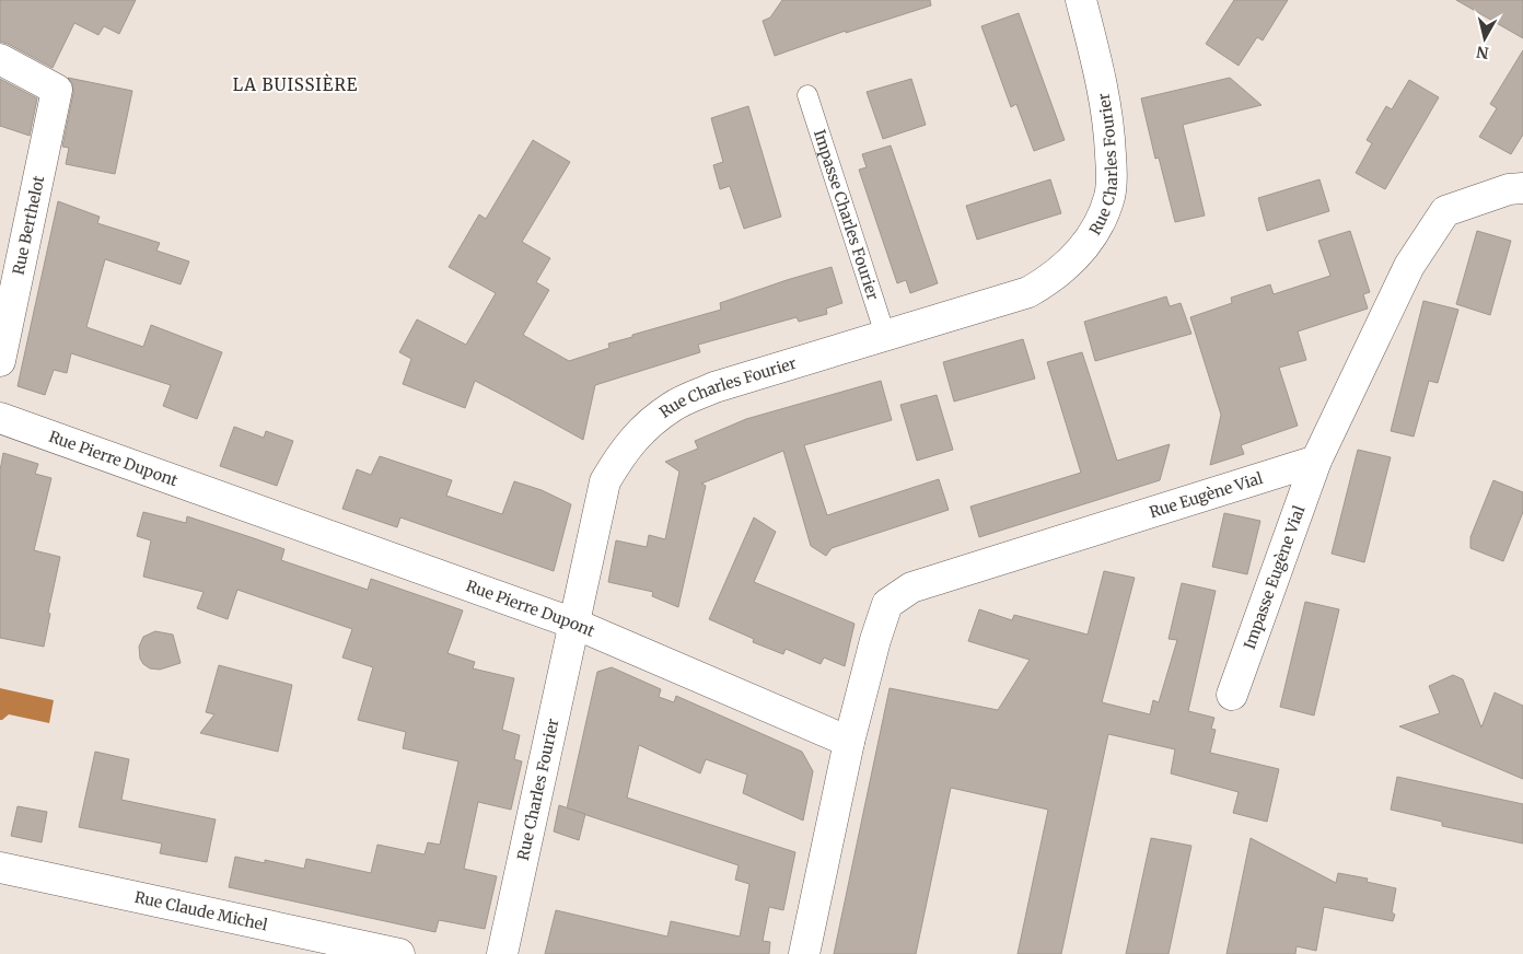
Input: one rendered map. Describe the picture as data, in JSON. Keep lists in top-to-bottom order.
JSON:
{
  "streets": {
    "street": [
      "Rue Charles Fourier",
      "Rue Berthelot",
      "Rue Pierre Dupont",
      "Rue Eugène Vial",
      "Impasse Eugène Vial",
      "Rue Claude Michel"
    ],
    "lane": ["Impasse Charles Fourier"]
  },
  "crossings": [
    ["Rue Charles Fourier", "Impasse Charles Fourier"],
    ["Rue Charles Fourier", "Rue Pierre Dupont"],
    ["Rue Pierre Dupont", "Rue Eugène Vial"],
    ["Rue Eugène Vial", "Impasse Eugène Vial"]
  ],
  "districts": ["LA BUISSIÈRE"],
  "north": "bottom"
}
